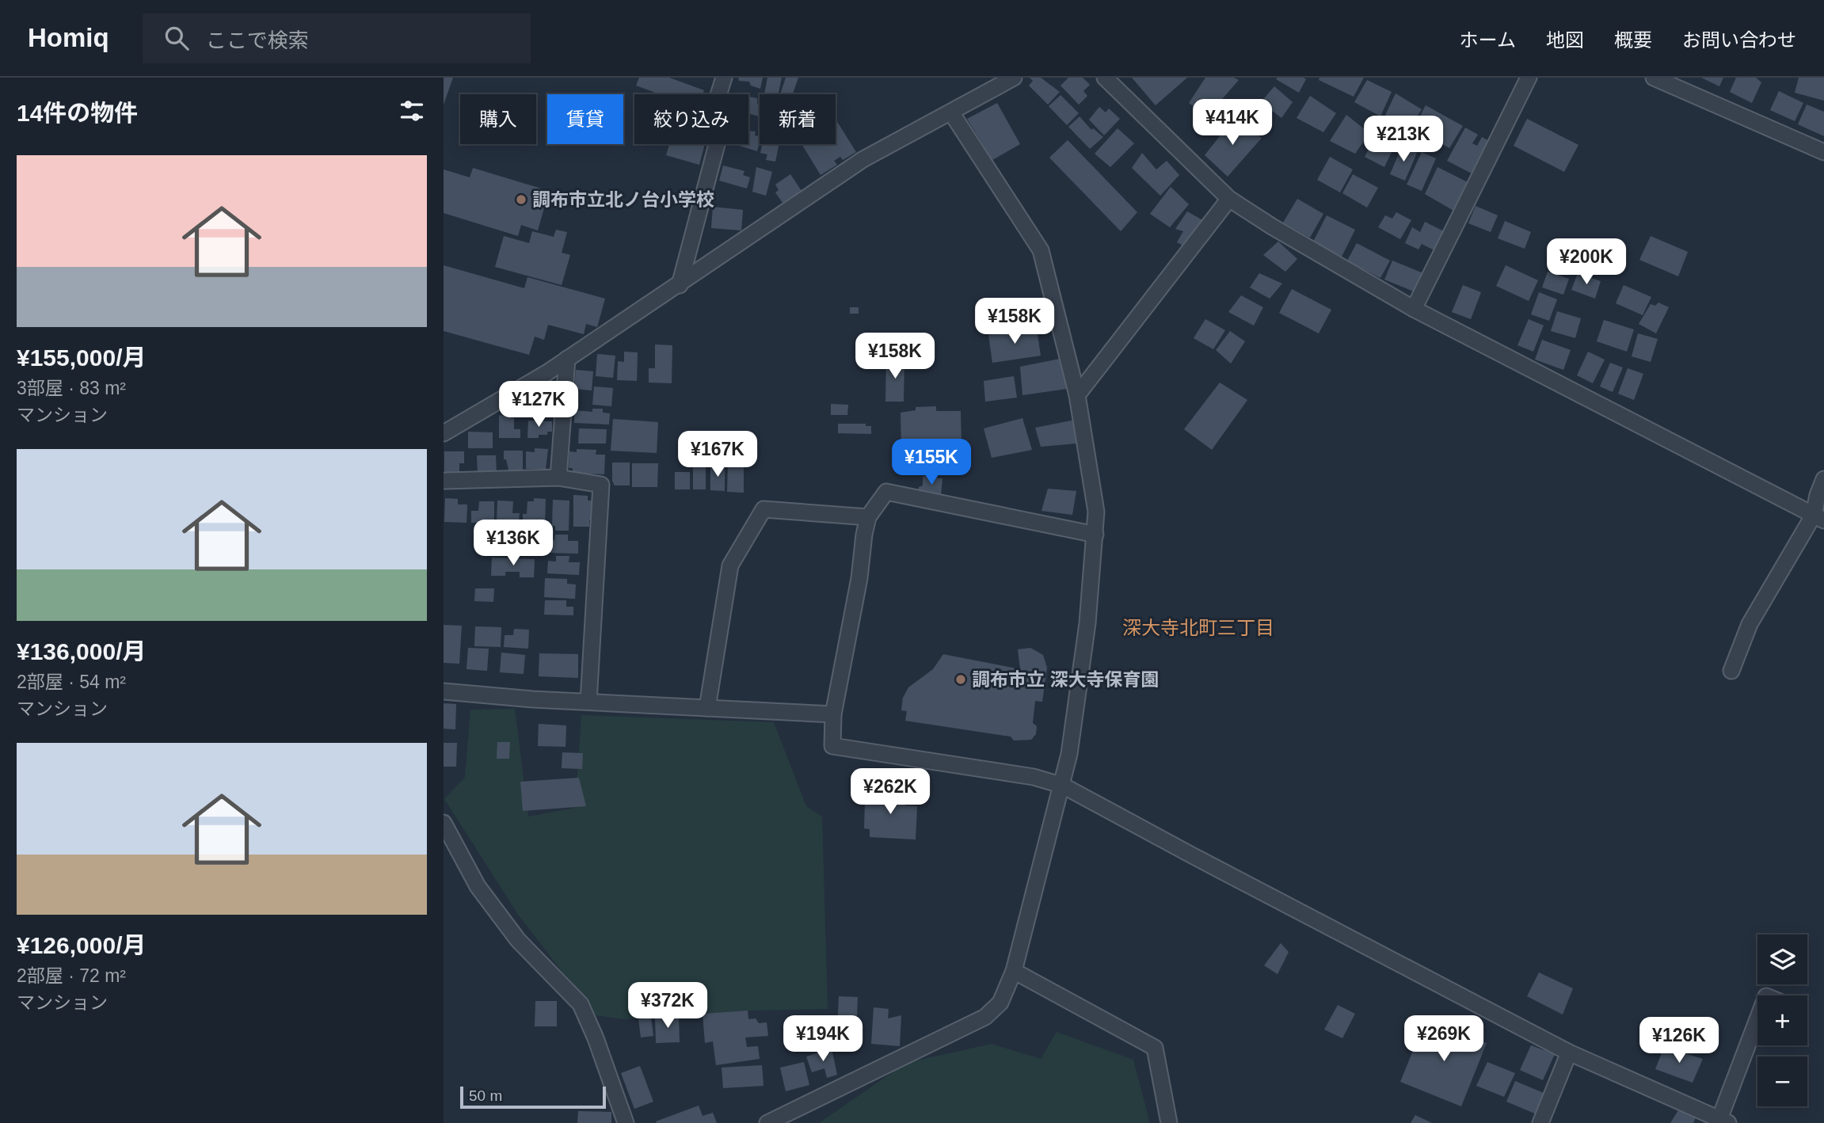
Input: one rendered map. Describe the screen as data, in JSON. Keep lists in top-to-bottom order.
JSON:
{
  "districts": ["深大寺北町三丁目"],
  "places": ["調布市立北ノ台小学校", "調布市立 深大寺保育園"],
  "scale_bar": "50 m",
  "page": {
    "header": "Homiq",
    "search": "ここで検索",
    "nav": [
      "ホーム",
      "地図",
      "概要",
      "お問い合わせ"
    ],
    "heading": "14件の物件",
    "chip": [
      "購入",
      "賃貸",
      "絞り込み",
      "新着"
    ],
    "price": [
      "¥414K",
      "¥213K",
      "¥200K",
      "¥158K",
      "¥158K",
      "¥127K",
      "¥167K",
      "¥155K",
      "¥136K",
      "¥262K",
      "¥372K",
      "¥194K",
      "¥269K",
      "¥126K"
    ],
    "list": [
      {
        "name": "¥155,000/月",
        "note": "3部屋 · 83 m² · マンション"
      },
      {
        "name": "¥136,000/月",
        "note": "2部屋 · 54 m² · マンション"
      },
      {
        "name": "¥126,000/月",
        "note": "2部屋 · 72 m² · マンション"
      }
    ],
    "map_buttons": ["+", "−"],
    "scale": "50 m"
  }
}
